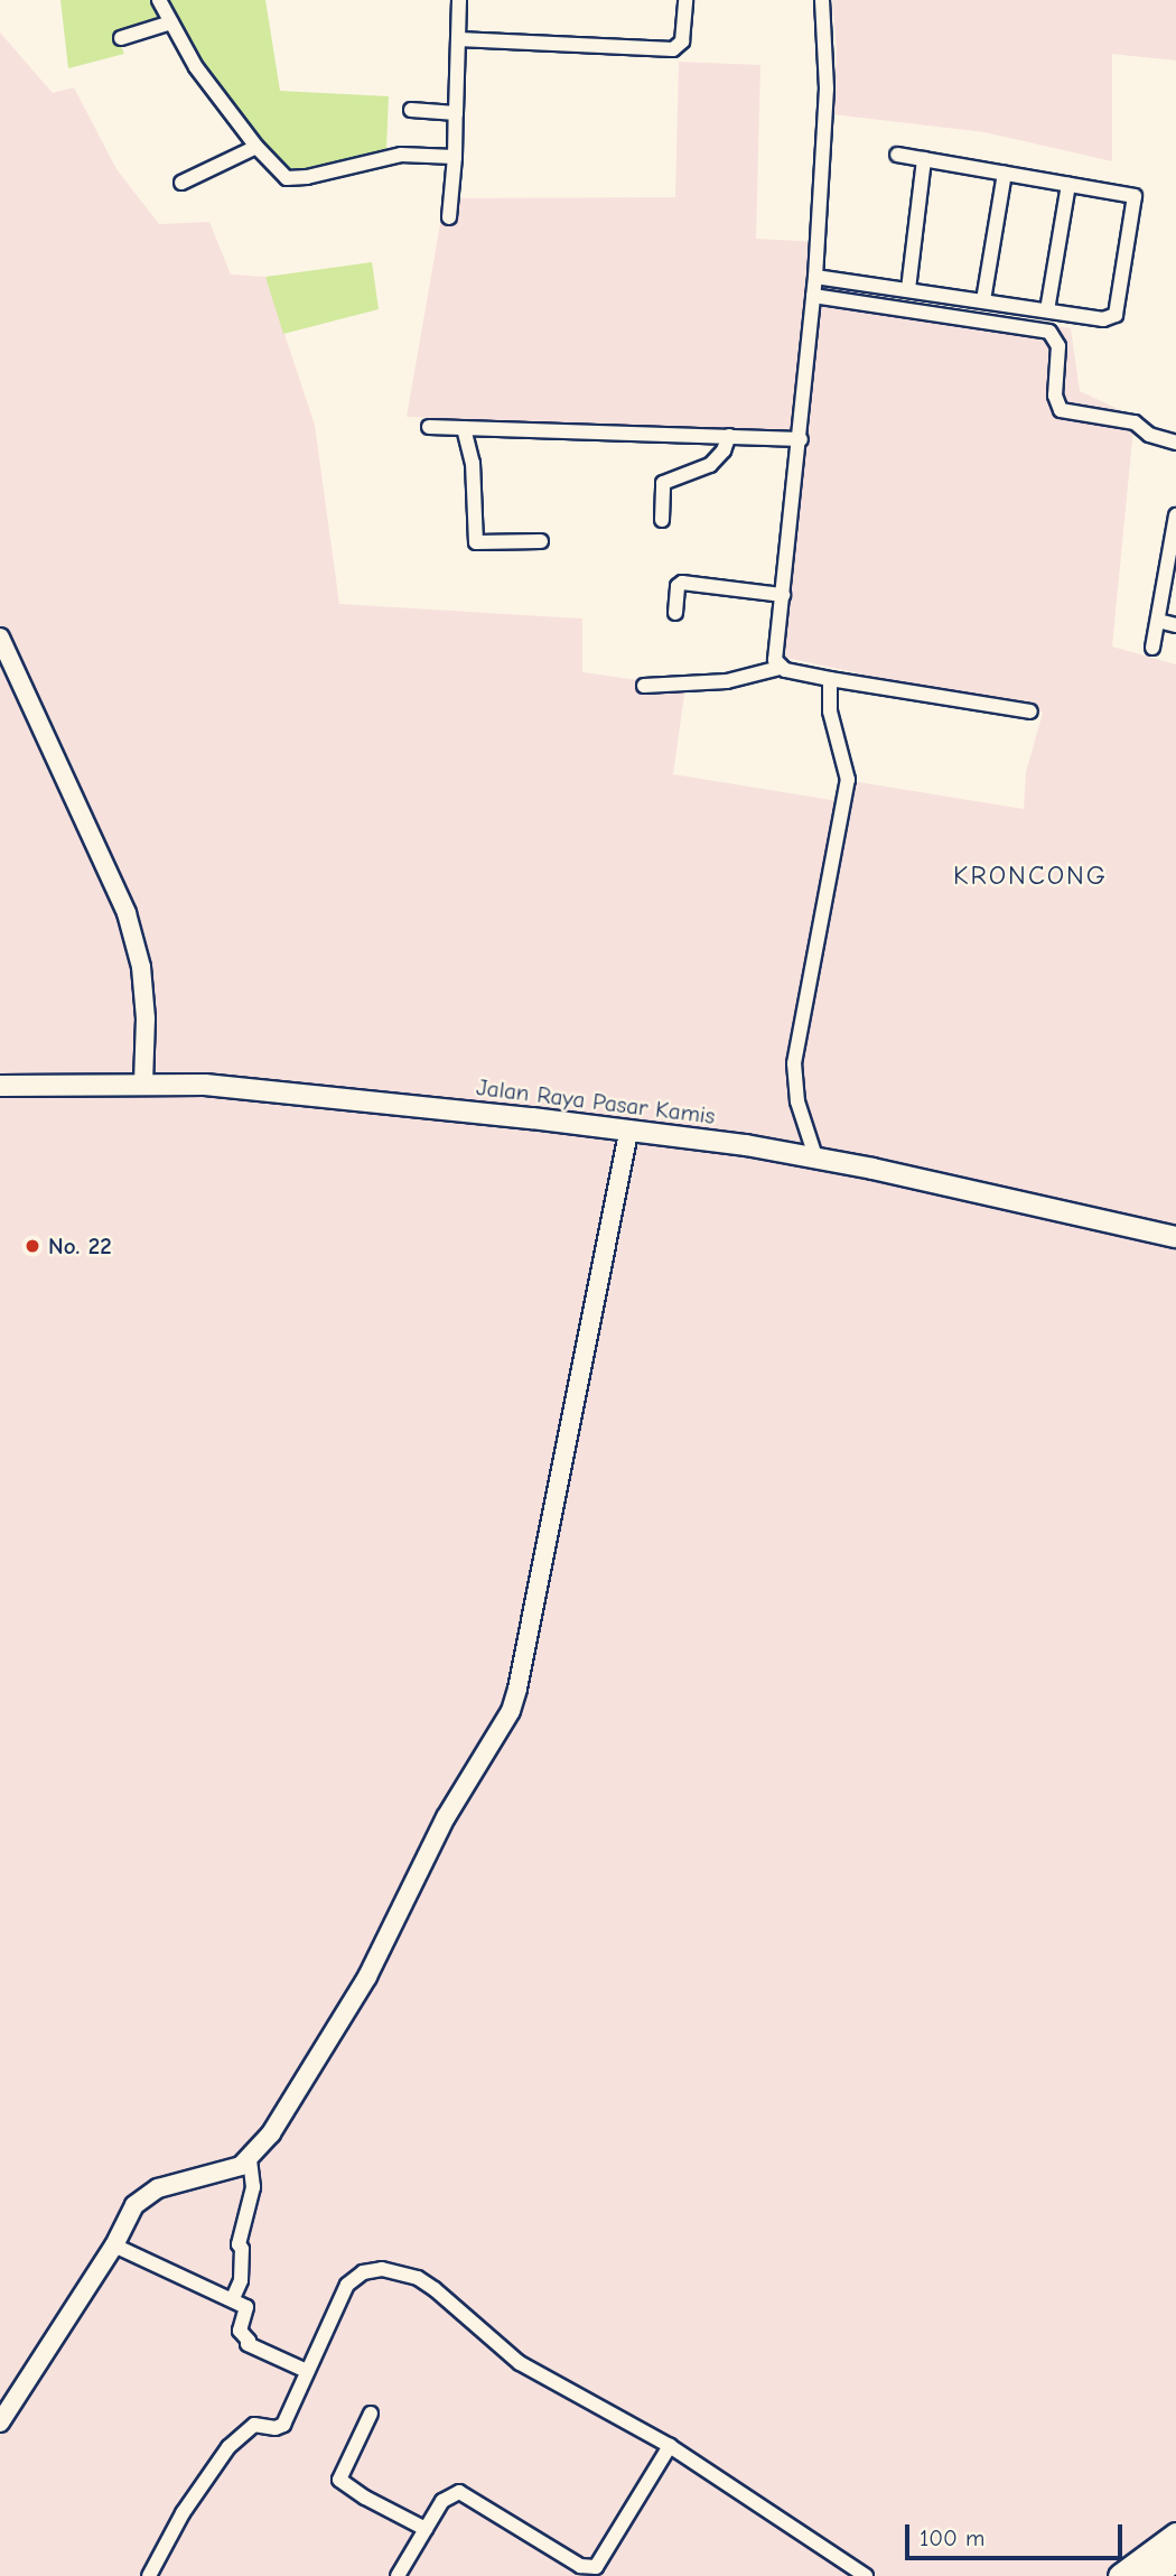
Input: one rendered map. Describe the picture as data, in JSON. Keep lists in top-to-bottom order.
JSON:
{
  "streets": {
    "main road": ["Jalan Raya Pasar Kamis"]
  },
  "districts": ["KRONCONG"],
  "places": ["No. 22"],
  "scale_bar": "100 m"
}
